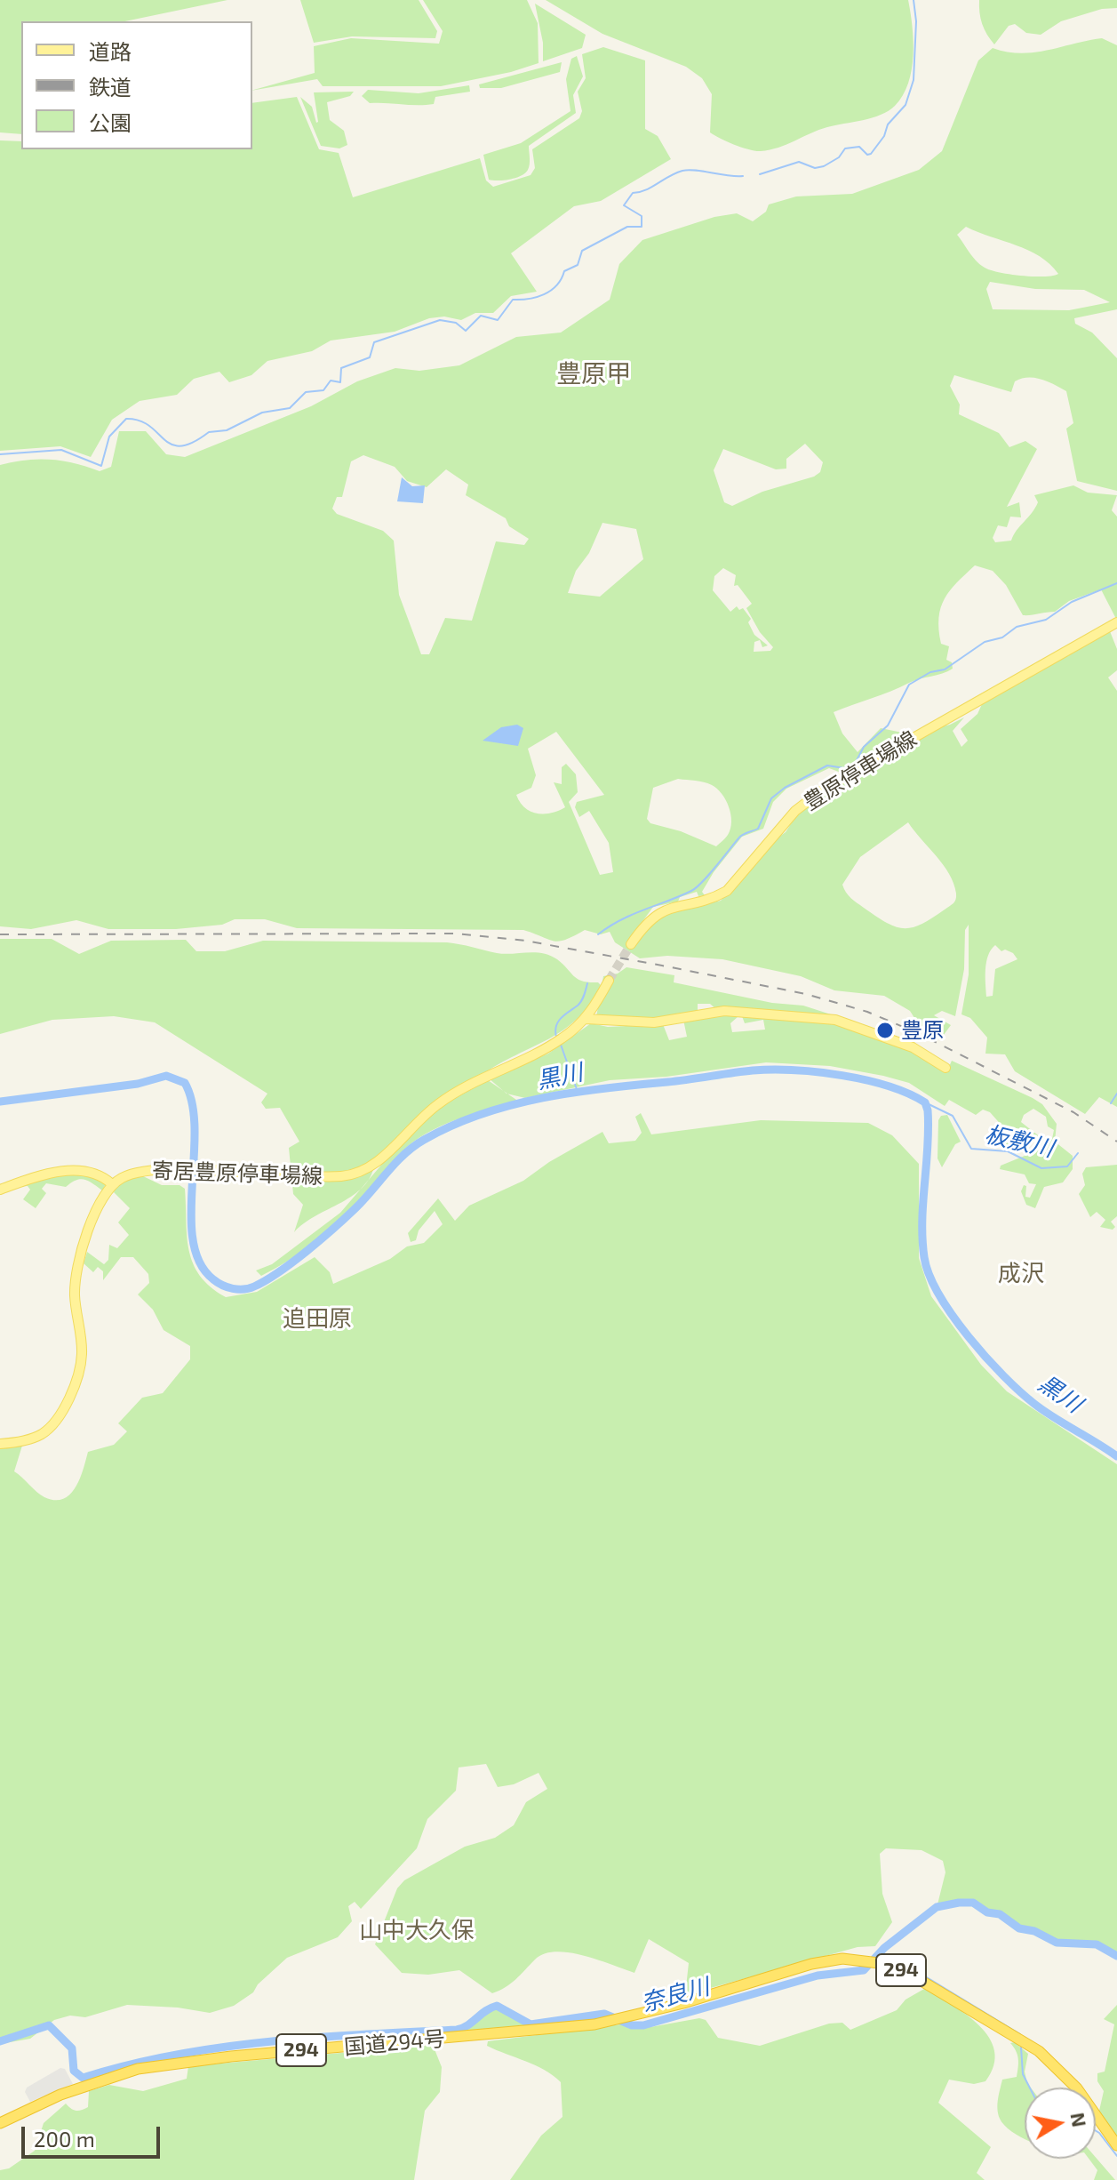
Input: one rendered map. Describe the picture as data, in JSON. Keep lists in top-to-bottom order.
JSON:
{
  "streets": {
    "highway": ["294", "国道294号"],
    "main road": ["豊原停車場線", "寄居豊原停車場線"]
  },
  "districts": [
    "豊原甲",
    "成沢",
    "追田原",
    "山中大久保"
  ],
  "water": ["黒川", "板敷川", "奈良川"],
  "places": ["豊原"],
  "legend": ["道路", "鉄道", "公園"],
  "scale_bar": "200 m",
  "north": "right"
}
